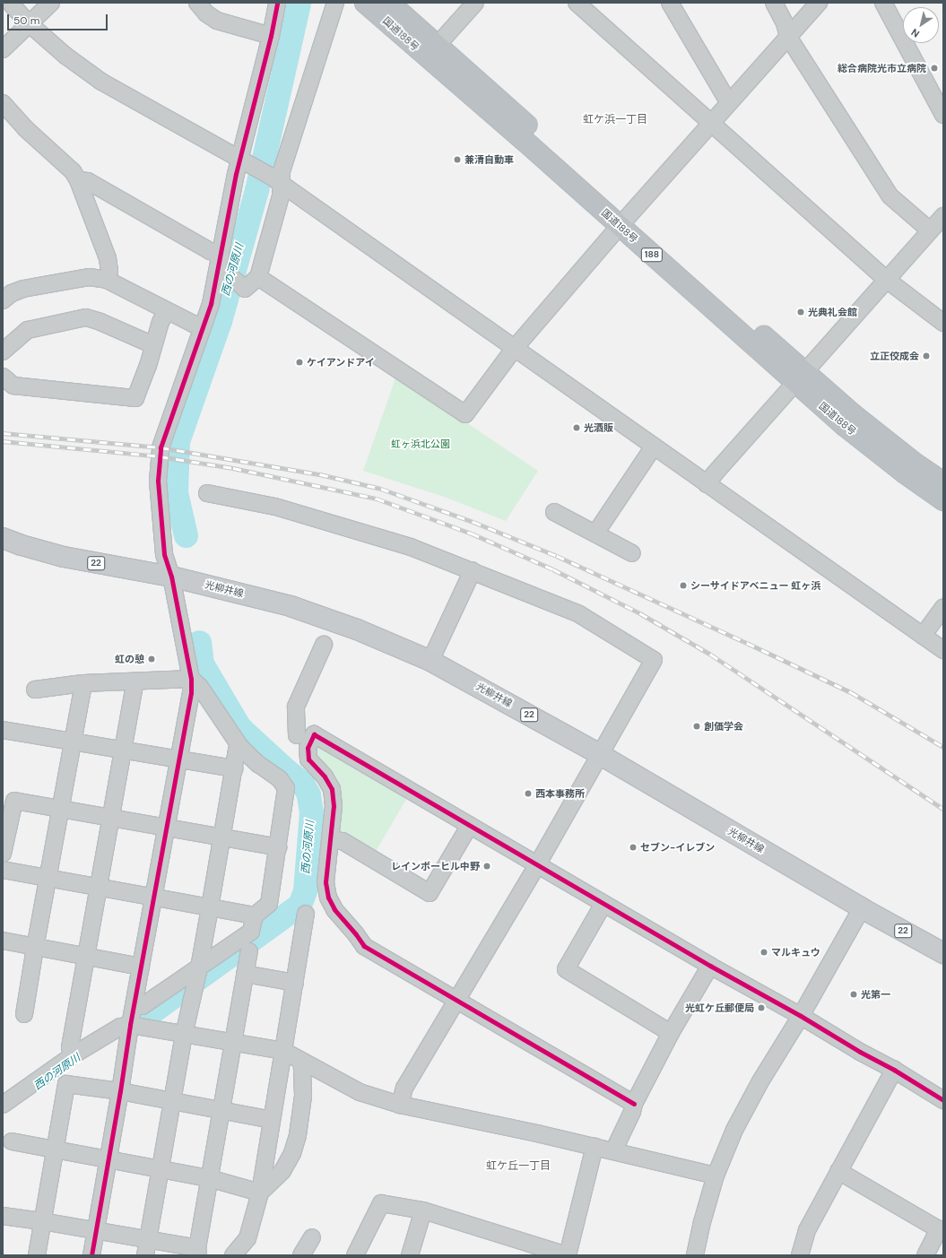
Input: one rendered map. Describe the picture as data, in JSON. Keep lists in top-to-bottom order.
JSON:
{
  "streets": {
    "highway": ["国道188号", "188"],
    "main road": ["22", "光柳井線"]
  },
  "districts": ["虹ケ浜一丁目", "虹ケ丘一丁目"],
  "water": ["西の河原川"],
  "parks": ["虹ヶ浜北公園"],
  "places": [
    "総合病院光市立病院",
    "兼清自動車",
    "光典礼会館",
    "立正佼成会",
    "ケイアンドアイ",
    "光酒販",
    "シーサイドアベニュー 虹ヶ浜",
    "虹の憩",
    "創価学会",
    "西本事務所",
    "セブン-イレブン",
    "レインボーヒル中野",
    "マルキュウ",
    "光第一",
    "光虹ケ丘郵便局"
  ],
  "scale_bar": "50 m",
  "north": "bottom left"
}
